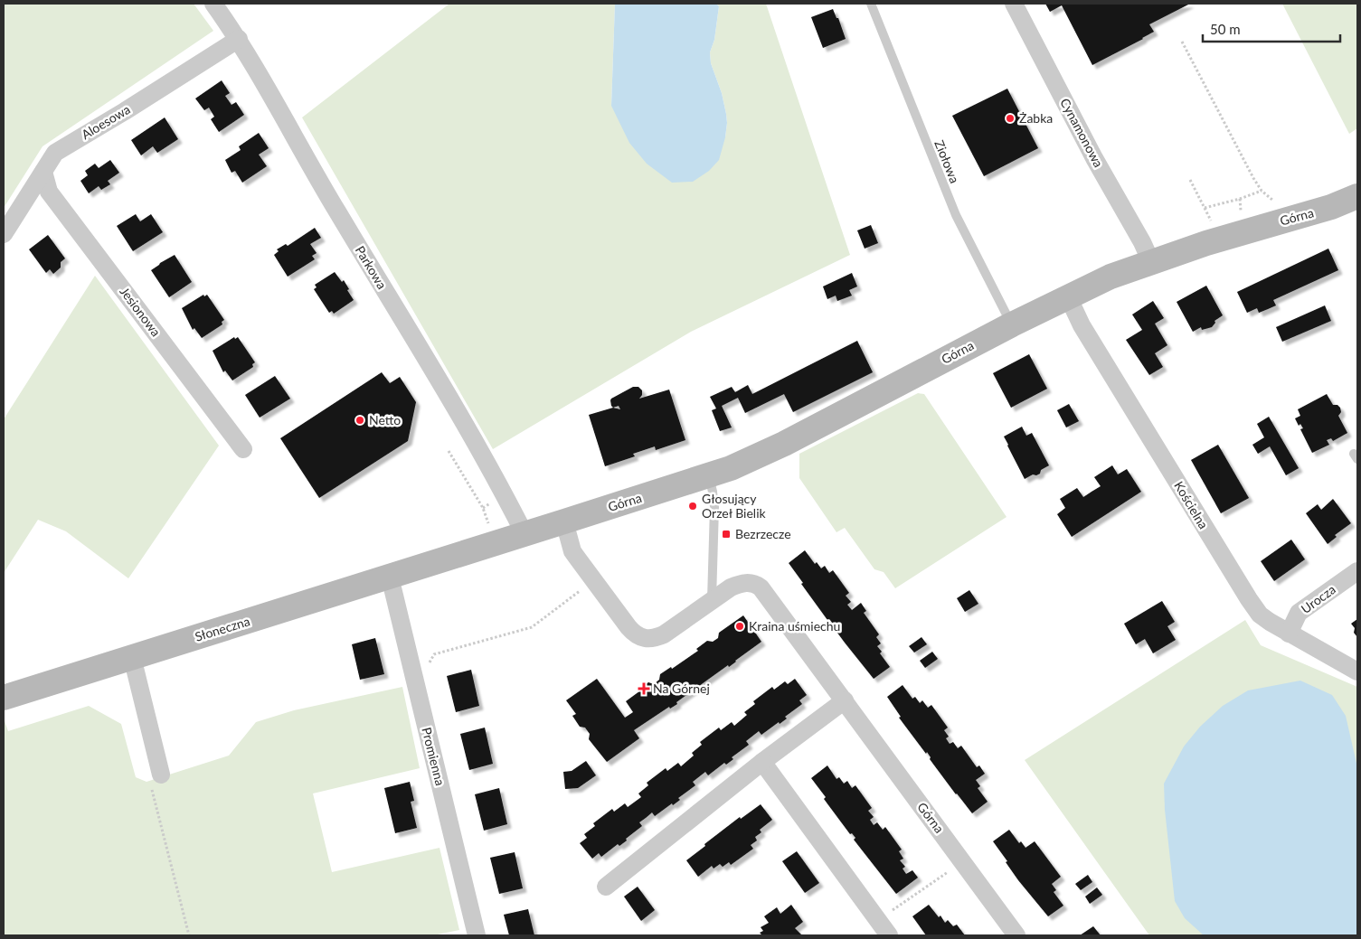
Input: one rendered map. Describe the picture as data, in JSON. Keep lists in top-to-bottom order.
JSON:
{
  "streets": {
    "street": [
      "Aloesowa",
      "Cynamonowa",
      "Górna",
      "Parkowa",
      "Jesionowa",
      "Kościelna",
      "Urocza",
      "Słoneczna",
      "Promienna"
    ],
    "lane": ["Ziołowa"]
  },
  "crossings": [
    ["Aloesowa", "Parkowa"],
    ["Aloesowa", "Jesionowa"],
    ["Cynamonowa", "Górna"],
    ["Ziołowa", "Górna"],
    ["Górna", "Parkowa"],
    ["Górna", "Kościelna"],
    ["Górna", "Słoneczna"],
    ["Kościelna", "Urocza"],
    ["Słoneczna", "Promienna"]
  ],
  "places": {
    "other": [
      "Żabka",
      "Netto",
      "Głosujący Orzeł Bielik",
      "Kraina uśmiechu"
    ],
    "transit": ["Bezrzecze"],
    "health": ["Na Górnej"]
  },
  "scale_bar": "50 m"
}
